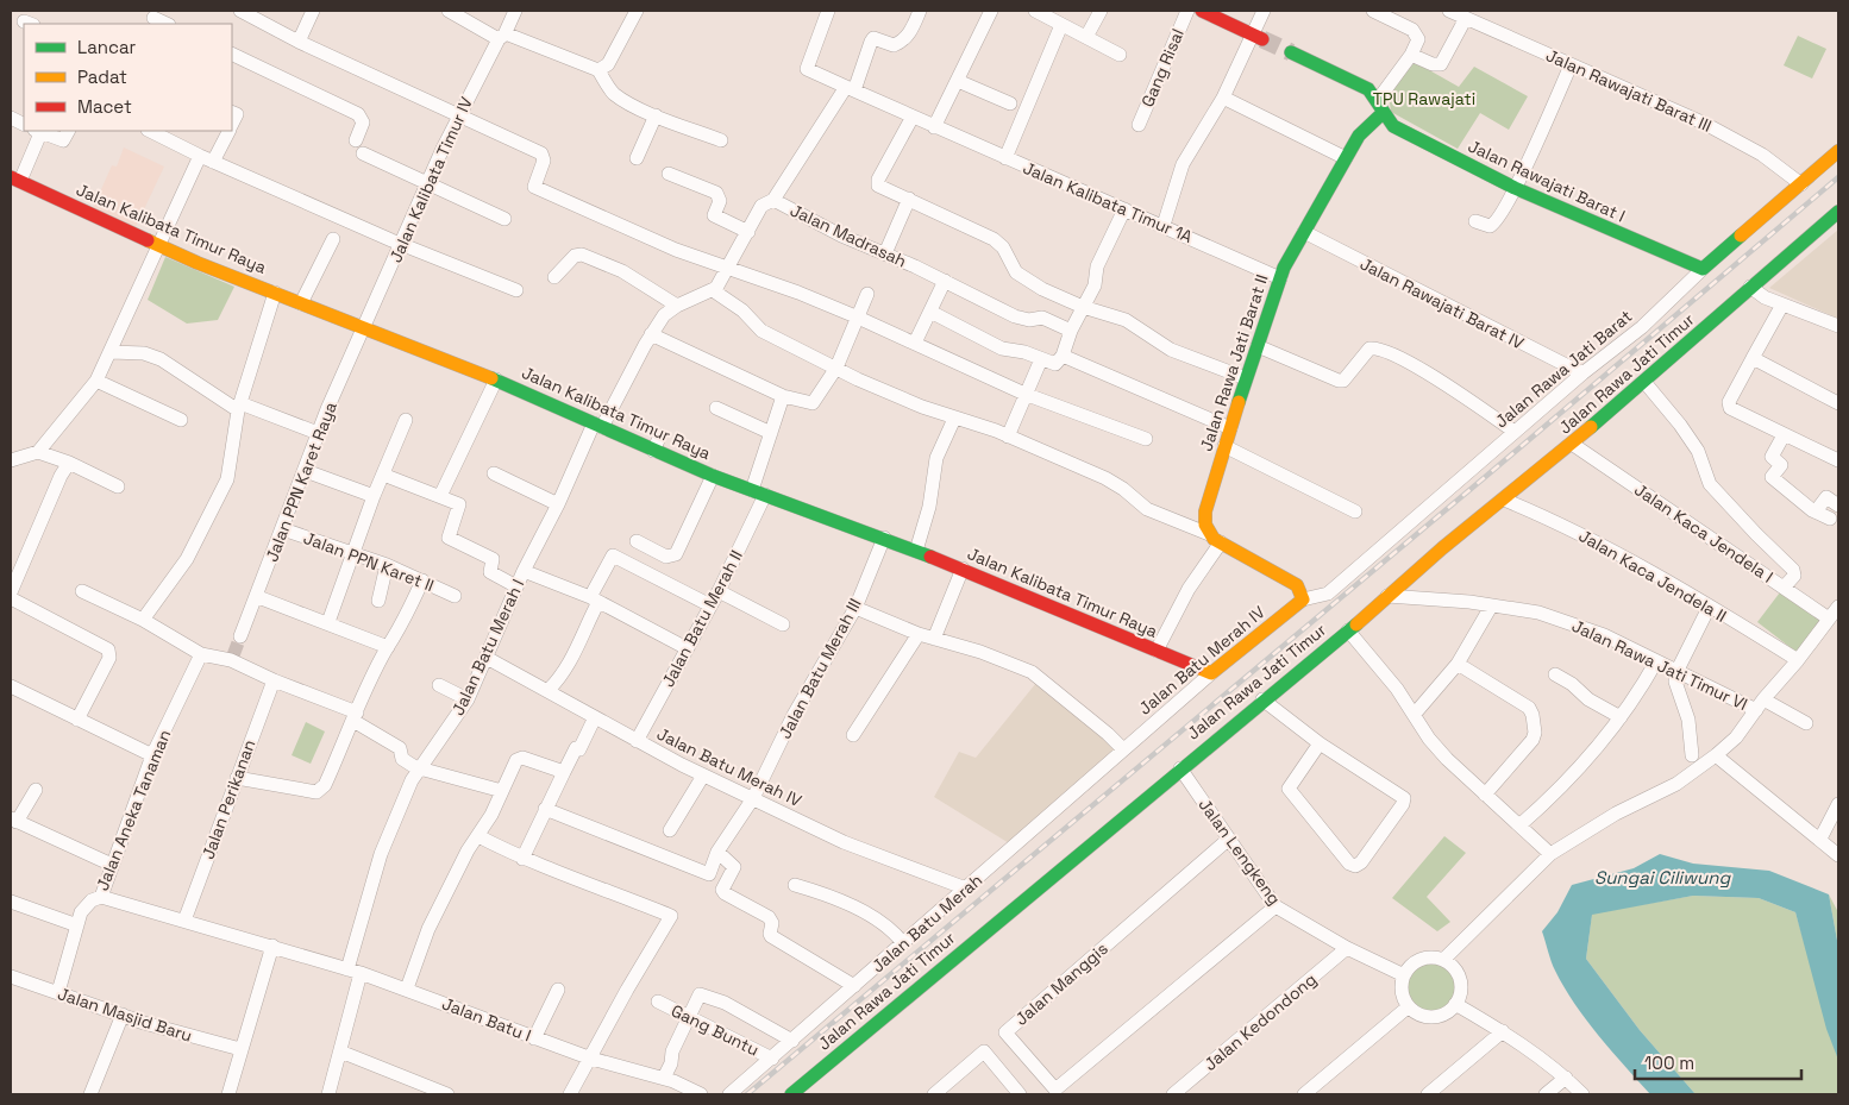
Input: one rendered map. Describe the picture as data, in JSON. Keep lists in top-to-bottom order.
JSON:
{
  "streets": {
    "street": [
      "Gang Risal",
      "Jalan Rawajati Barat III",
      "Jalan Kalibata Timur IV",
      "Jalan Rawajati Barat I",
      "Jalan Kalibata Timur 1A",
      "Jalan Kalibata Timur Raya",
      "Jalan Madrasah",
      "Jalan Rawajati Barat IV",
      "Jalan Rawa Jati Barat II",
      "Jalan Rawa Jati Barat",
      "Jalan Rawa Jati Timur",
      "Jalan PPN Karet Raya",
      "Jalan Kaca Jendela I",
      "Jalan PPN Karet II",
      "Jalan Kaca Jendela II",
      "Jalan Batu Merah II",
      "Jalan Batu Merah I",
      "Jalan Batu Merah IV",
      "Jalan Rawa Jati Timur VI",
      "Jalan Batu Merah III",
      "Jalan Perikanan",
      "Jalan Aneka Tanaman",
      "Jalan Lengkeng",
      "Jalan Batu Merah",
      "Jalan Manggis",
      "Jalan Masjid Baru",
      "Jalan Batu I",
      "Jalan Kedondong",
      "Gang Buntu"
    ]
  },
  "crossings": [
    ["Jalan Rawajati Barat III", "Jalan Rawa Jati Barat"],
    ["Jalan Kalibata Timur IV", "Jalan Kalibata Timur Raya"],
    ["Jalan Kalibata Timur IV", "Jalan PPN Karet Raya"],
    ["Jalan Rawajati Barat I", "Jalan Rawa Jati Barat II"],
    ["Jalan Rawajati Barat I", "Jalan Rawa Jati Barat"],
    ["Jalan Kalibata Timur 1A", "Jalan Rawa Jati Barat II"],
    ["Jalan Kalibata Timur Raya", "Jalan Madrasah"],
    ["Jalan Kalibata Timur Raya", "Jalan PPN Karet Raya"],
    ["Jalan Kalibata Timur Raya", "Jalan Batu Merah II"],
    ["Jalan Kalibata Timur Raya", "Jalan Batu Merah I"],
    ["Jalan Kalibata Timur Raya", "Jalan Batu Merah IV"],
    ["Jalan Kalibata Timur Raya", "Jalan Batu Merah III"],
    ["Jalan Madrasah", "Jalan Batu Merah I"],
    ["Jalan Rawajati Barat IV", "Jalan Rawa Jati Barat II"],
    ["Jalan Rawajati Barat IV", "Jalan Rawa Jati Barat"],
    ["Jalan Rawa Jati Barat", "Jalan Batu Merah IV"],
    ["Jalan Rawa Jati Timur", "Jalan Kaca Jendela I"],
    ["Jalan Rawa Jati Timur", "Jalan Kaca Jendela II"],
    ["Jalan Rawa Jati Timur", "Jalan Rawa Jati Timur VI"],
    ["Jalan Rawa Jati Timur", "Jalan Lengkeng"],
    ["Jalan PPN Karet Raya", "Jalan PPN Karet II"],
    ["Jalan Batu Merah II", "Jalan Batu Merah IV"],
    ["Jalan Batu Merah I", "Jalan Batu Merah IV"],
    ["Jalan Batu Merah I", "Jalan Batu I"],
    ["Jalan Batu Merah IV", "Jalan Batu Merah III"],
    ["Jalan Batu Merah IV", "Jalan Batu Merah"],
    ["Jalan Perikanan", "Jalan Batu I"],
    ["Jalan Aneka Tanaman", "Jalan Masjid Baru"],
    ["Jalan Aneka Tanaman", "Jalan Batu I"],
    ["Jalan Lengkeng", "Jalan Manggis"],
    ["Jalan Lengkeng", "Jalan Kedondong"],
    ["Jalan Batu Merah", "Gang Buntu"]
  ],
  "water": ["Sungai Ciliwung"],
  "parks": ["TPU Rawajati"],
  "legend": ["Lancar", "Padat", "Macet"],
  "scale_bar": "100 m"
}
